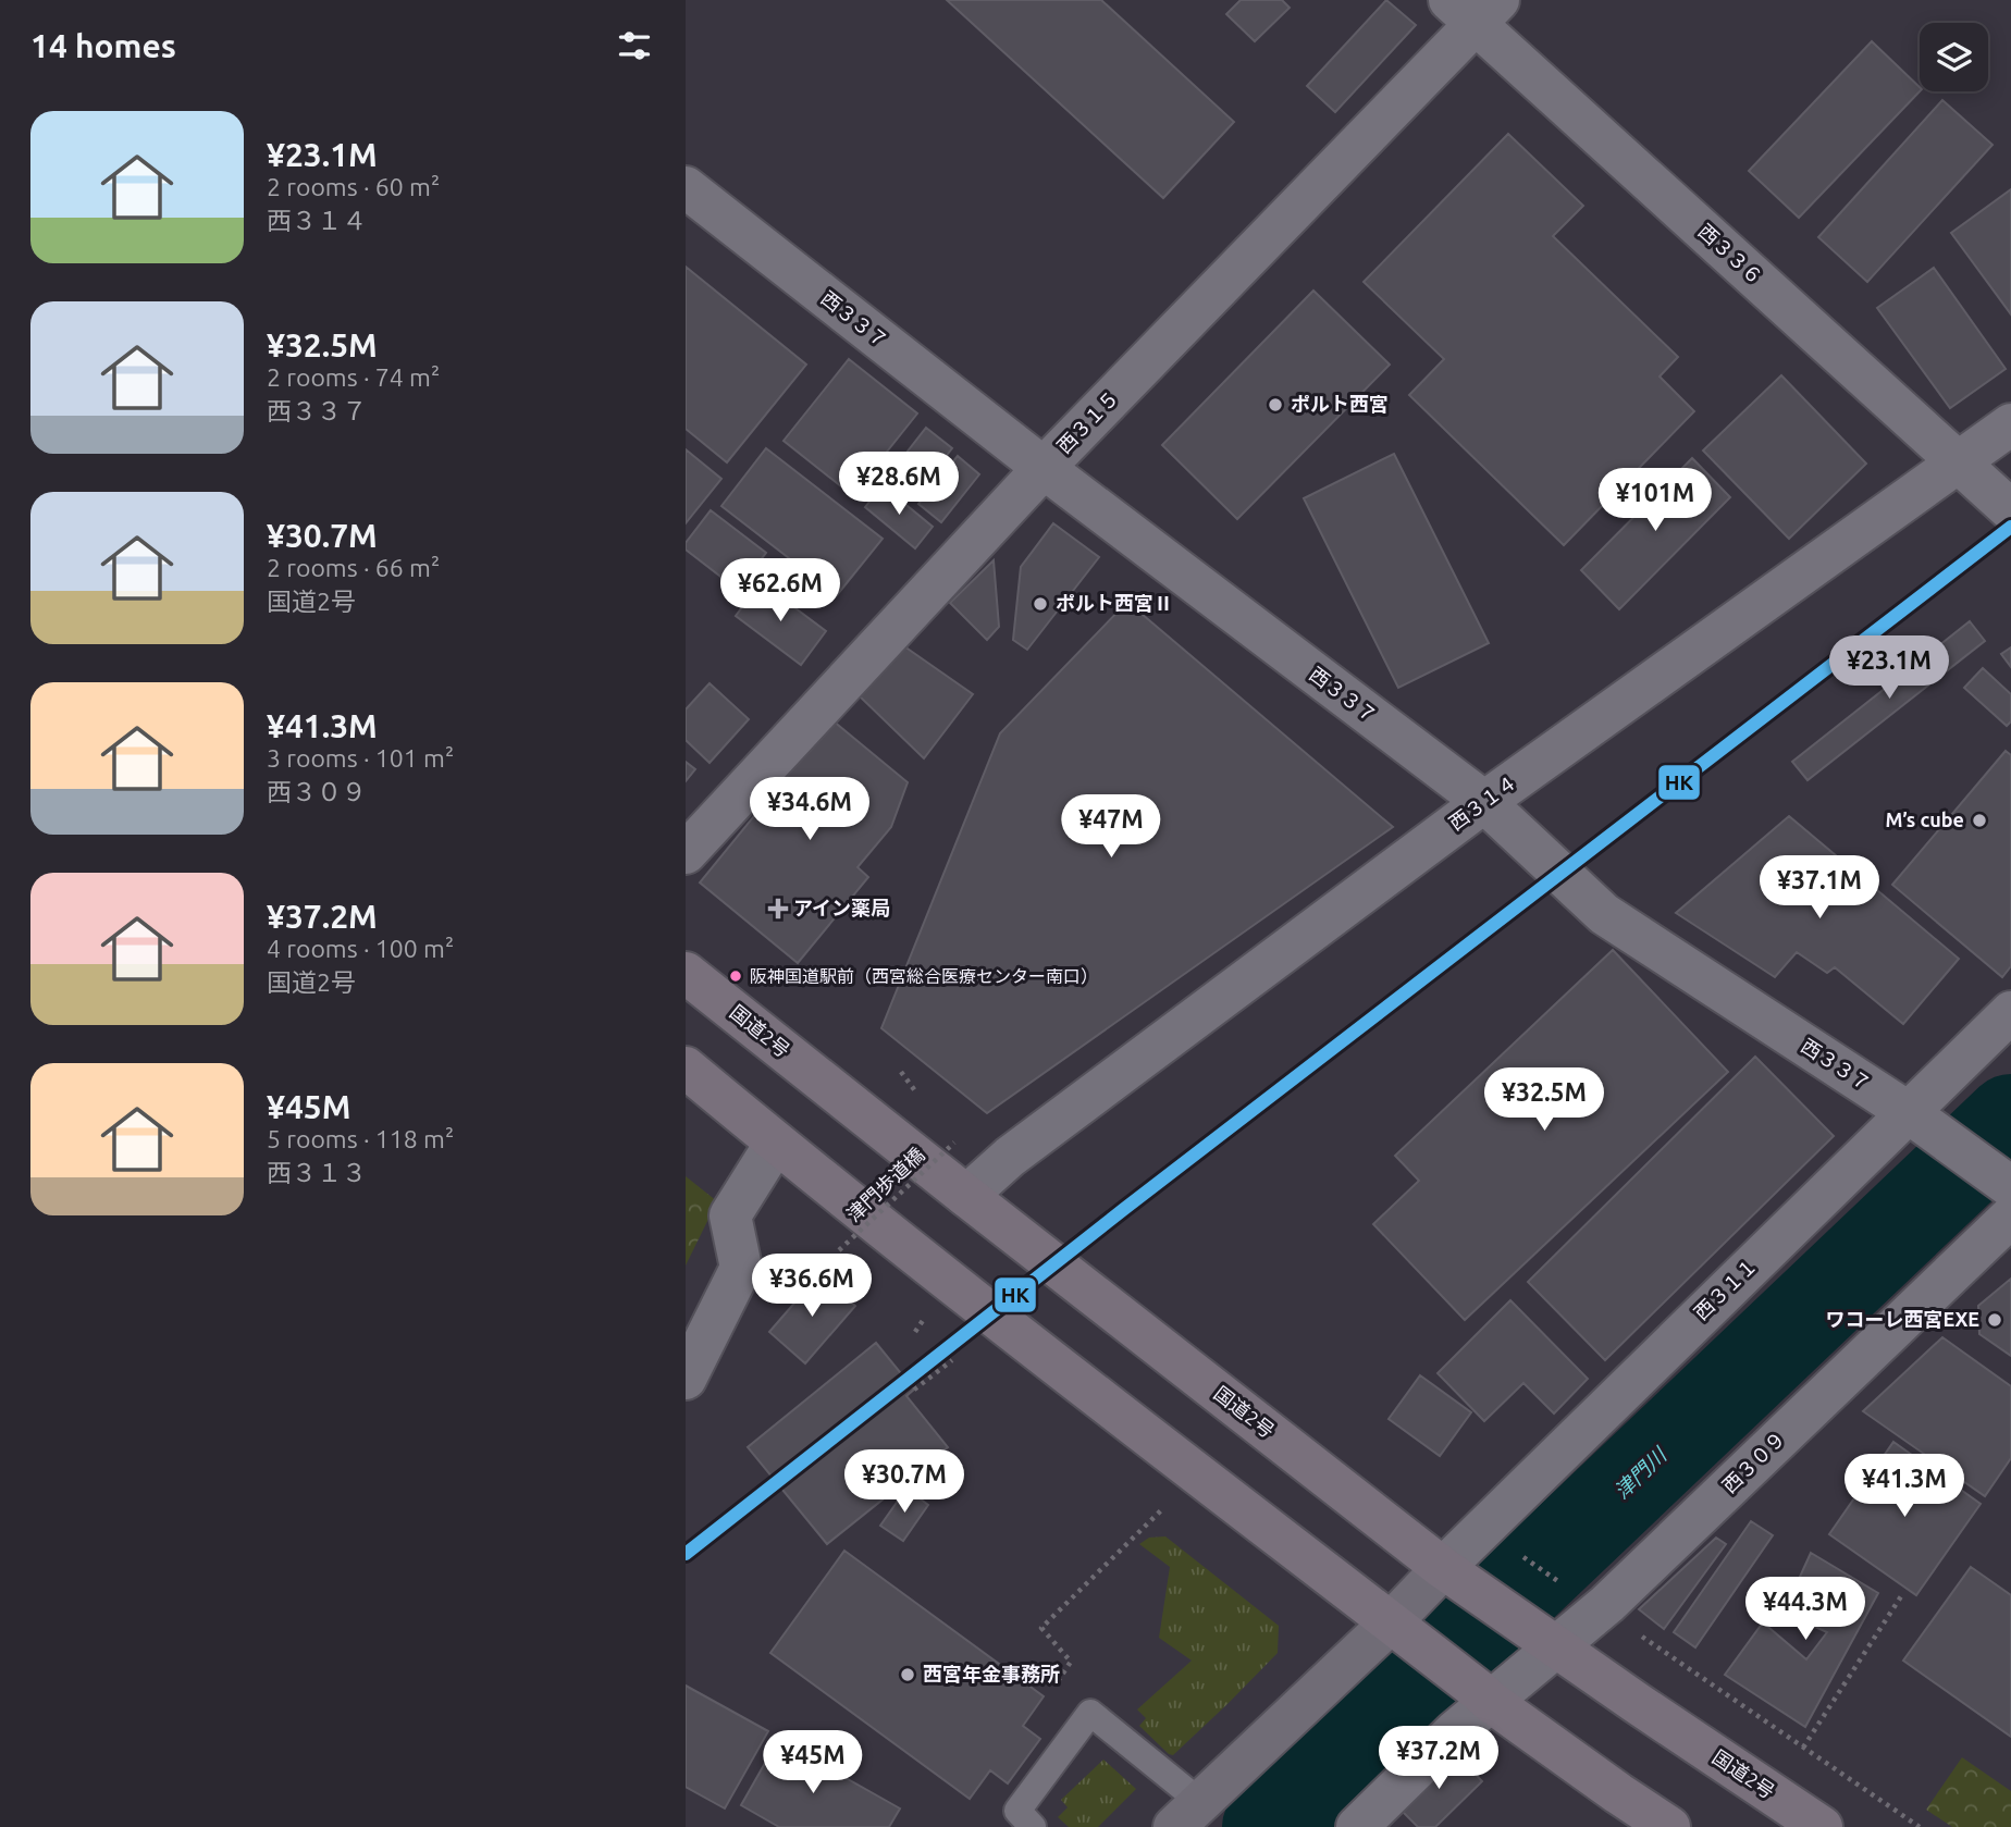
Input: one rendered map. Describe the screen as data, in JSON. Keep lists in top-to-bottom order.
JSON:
{
  "streets": {
    "highway": ["国道2号"],
    "street": [
      "西３３６",
      "西３３７",
      "西３１５",
      "西３１４",
      "西３１１",
      "西３０９"
    ],
    "path": ["津門歩道橋"]
  },
  "crossings": [
    ["西３３６", "西３１５"],
    ["西３３６", "西３１４"],
    ["西３３７", "西３１５"],
    ["西３３７", "西３１４"],
    ["西３３７", "西３１１"],
    ["西３３７", "西３０９"],
    ["西３１４", "国道2号"],
    ["国道2号", "西３１１"],
    ["国道2号", "西３０９"]
  ],
  "water": ["津門川"],
  "places": {
    "other": [
      "ポルト西宮",
      "ポルト西宮Ⅱ",
      "M’s cube",
      "阪神国道駅前（西宮総合医療センター南口）",
      "ワコーレ西宮EXE",
      "西宮年金事務所"
    ],
    "health": ["アイン薬局"]
  },
  "lines": ["transit line HK"],
  "page": {
    "heading": "14 homes",
    "list": [
      {
        "name": "¥23.1M",
        "note": "2 rooms · 60 m² · 西３１４"
      },
      {
        "name": "¥32.5M",
        "note": "2 rooms · 74 m² · 西３３７"
      },
      {
        "name": "¥30.7M",
        "note": "2 rooms · 66 m² · 国道2号"
      },
      {
        "name": "¥41.3M",
        "note": "3 rooms · 101 m² · 西３０９"
      },
      {
        "name": "¥37.2M",
        "note": "4 rooms · 100 m² · 国道2号"
      },
      {
        "name": "¥45M",
        "note": "5 rooms · 118 m² · 西３１３"
      }
    ],
    "price": [
      "¥28.6M",
      "¥101M",
      "¥62.6M",
      "¥23.1M",
      "¥34.6M",
      "¥47M",
      "¥37.1M",
      "¥32.5M",
      "¥36.6M",
      "¥30.7M",
      "¥41.3M",
      "¥44.3M",
      "¥37.2M",
      "¥45M"
    ]
  }
}
